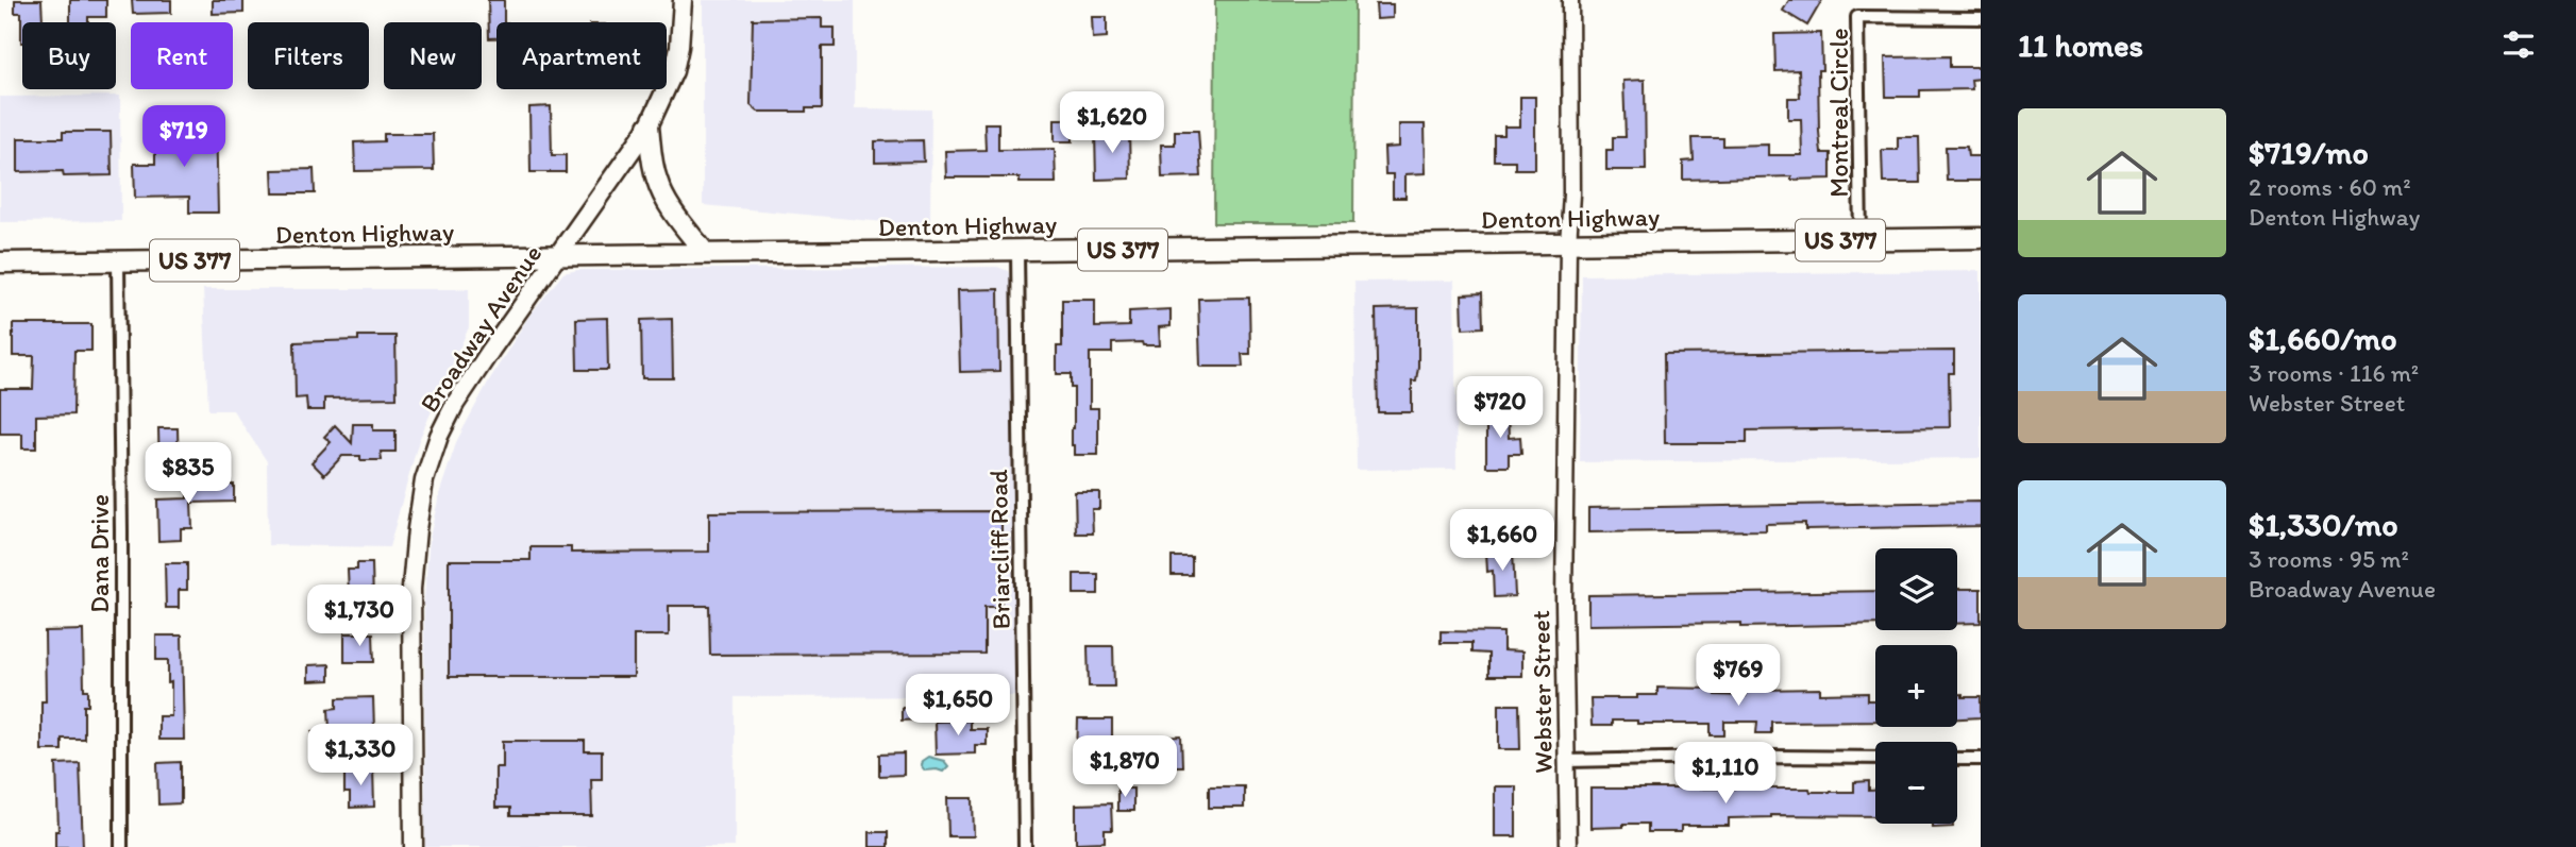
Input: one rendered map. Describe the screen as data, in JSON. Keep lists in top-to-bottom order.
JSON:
{
  "streets": {
    "main road": ["Denton Highway", "US 377", "Broadway Avenue"],
    "street": [
      "Montreal Circle",
      "Briarcliff Road",
      "Dana Drive",
      "Webster Street"
    ]
  },
  "crossings": [
    ["Montreal Circle", "Denton Highway"],
    ["Denton Highway", "Broadway Avenue"],
    ["Denton Highway", "Briarcliff Road"],
    ["Denton Highway", "Dana Drive"],
    ["Denton Highway", "Webster Street"]
  ],
  "page": {
    "heading": "11 homes",
    "chip": [
      "Buy",
      "Rent",
      "Filters",
      "New",
      "Apartment"
    ],
    "list": [
      {
        "name": "$719/mo",
        "note": "2 rooms · 60 m² · Denton Highway"
      },
      {
        "name": "$1,660/mo",
        "note": "3 rooms · 116 m² · Webster Street"
      },
      {
        "name": "$1,330/mo",
        "note": "3 rooms · 95 m² · Broadway Avenue"
      }
    ],
    "price": [
      "$1,620",
      "$719",
      "$720",
      "$835",
      "$1,660",
      "$1,730",
      "$769",
      "$1,650",
      "$1,330",
      "$1,870",
      "$1,110"
    ],
    "map_buttons": ["+", "−"]
  }
}
